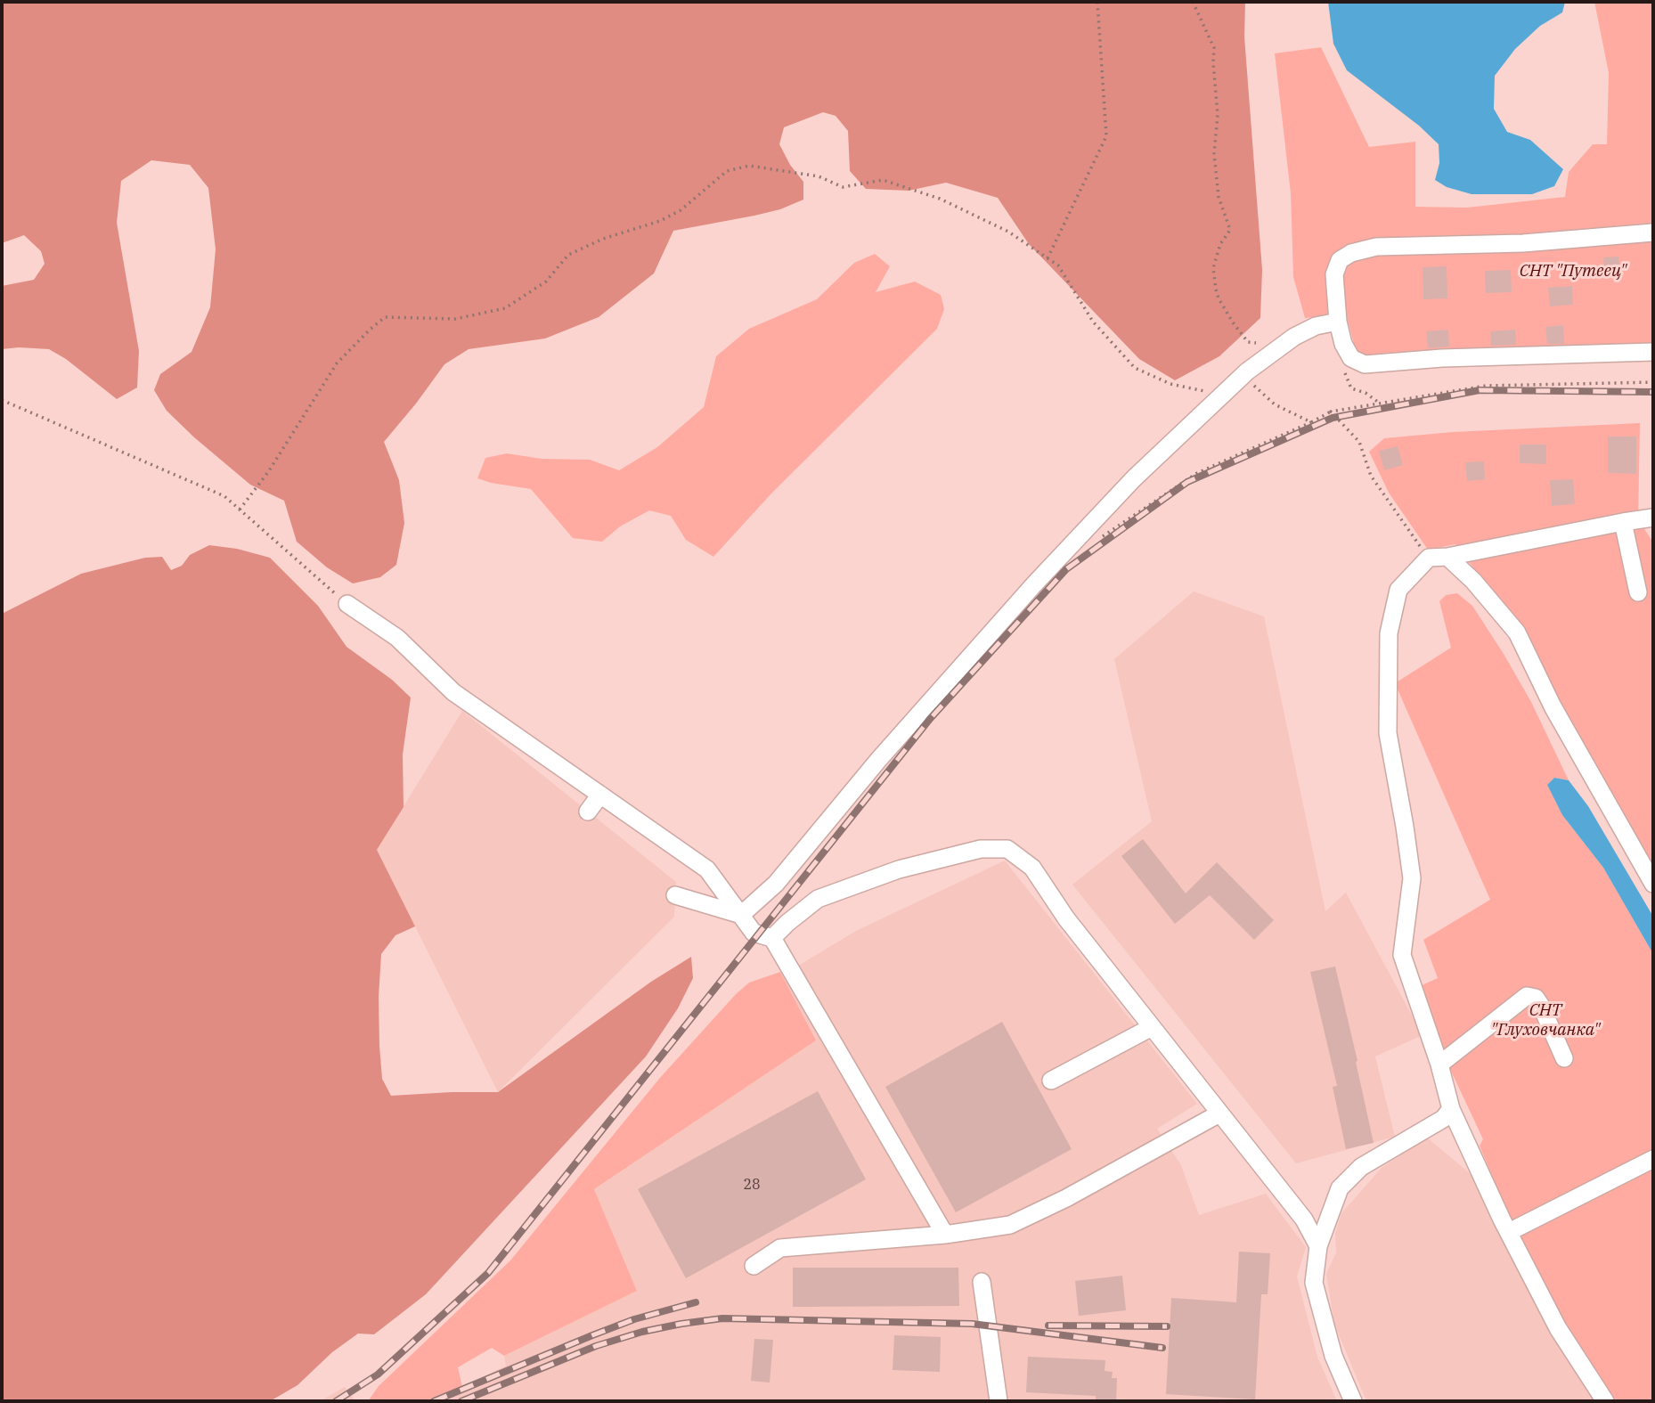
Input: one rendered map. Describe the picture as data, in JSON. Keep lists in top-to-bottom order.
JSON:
{
  "parks": ["СНТ \"Путеец\"", "СНТ \"Глуховчанка\""],
  "house_numbers": ["28"]
}
